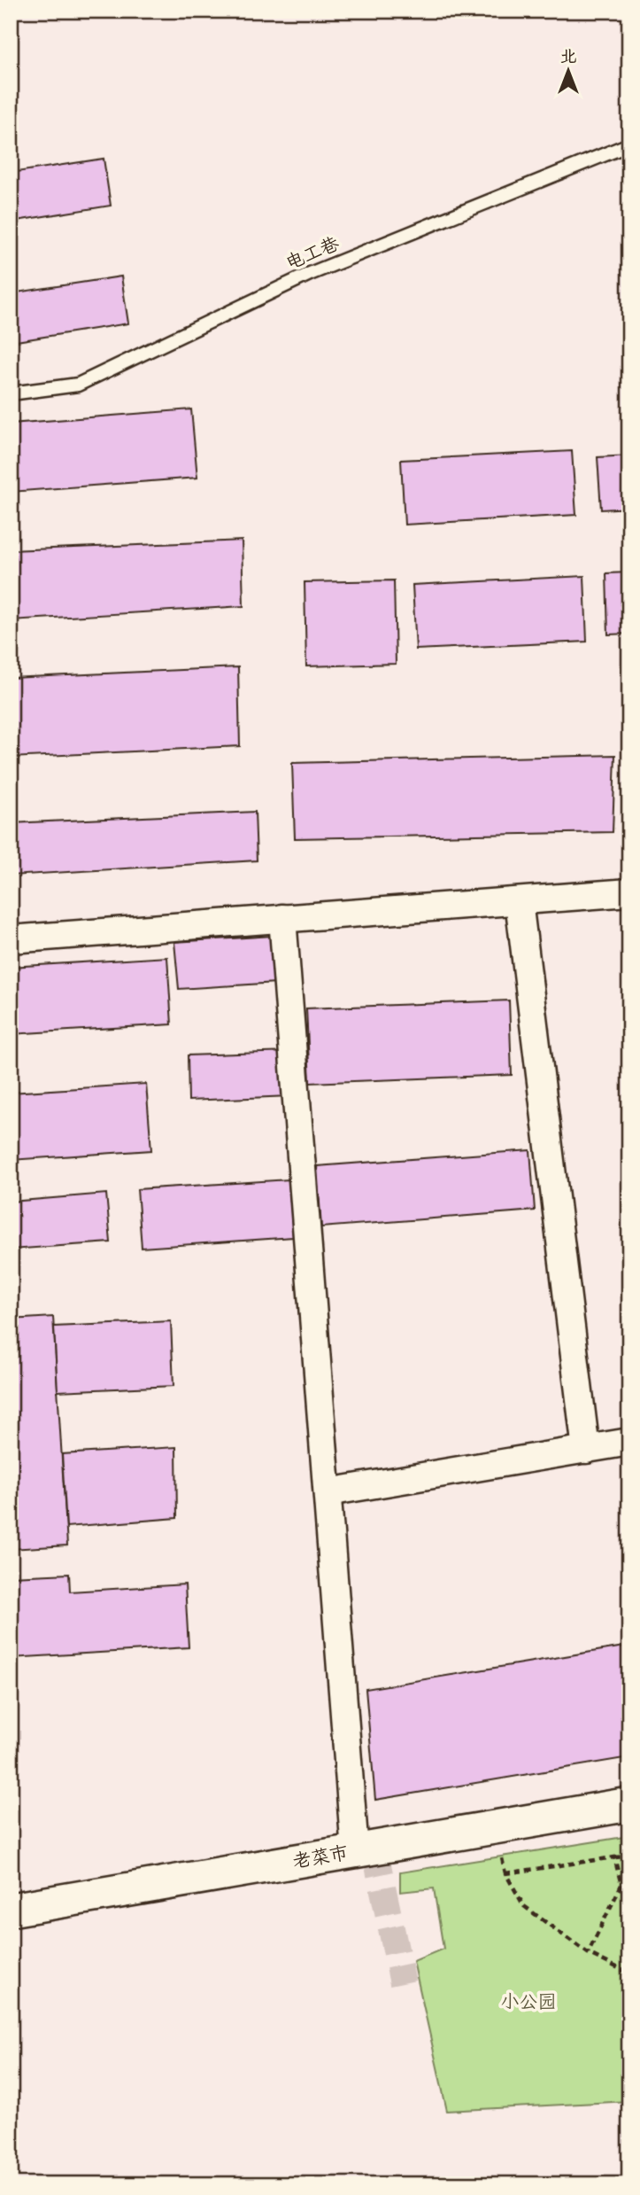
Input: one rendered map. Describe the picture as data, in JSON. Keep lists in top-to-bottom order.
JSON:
{
  "streets": {
    "street": ["老菜市"],
    "lane": ["电工巷"]
  },
  "parks": ["小公园"],
  "north": "top"
}
